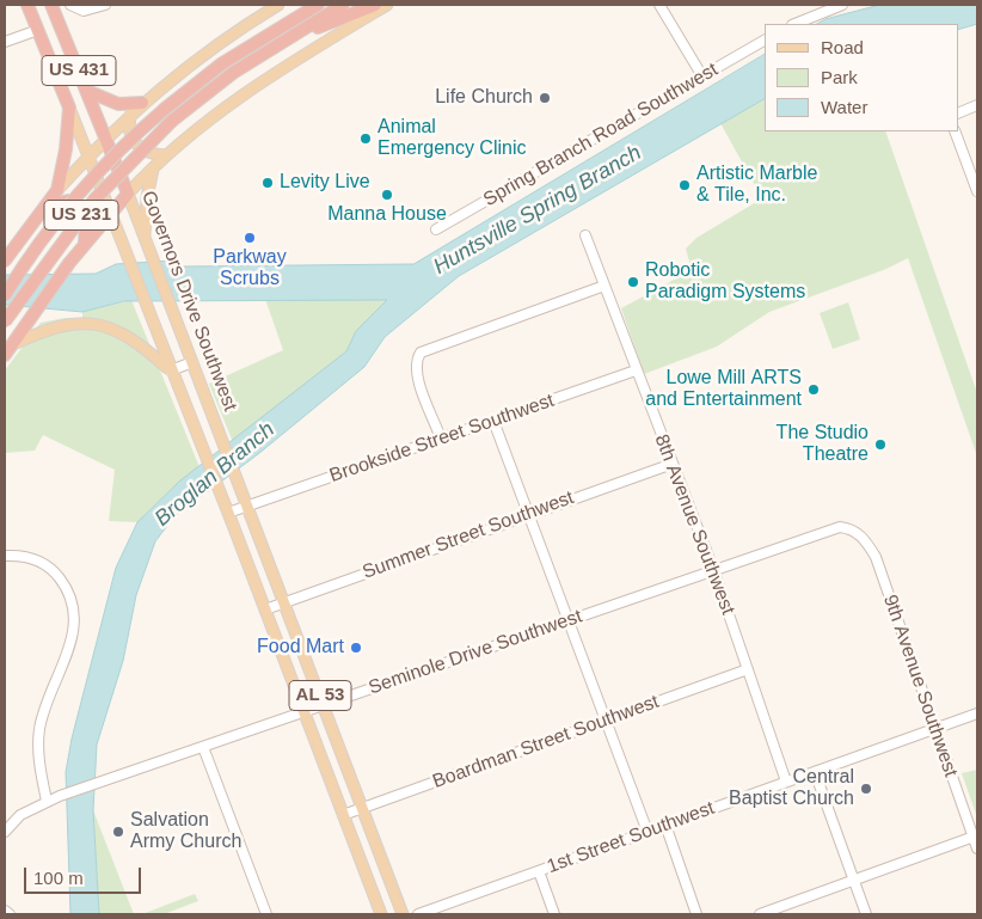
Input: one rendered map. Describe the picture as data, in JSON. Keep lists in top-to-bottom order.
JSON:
{
  "streets": {
    "highway": ["US 431", "US 231", "Governors Drive Southwest"],
    "main road": ["AL 53"],
    "street": [
      "Spring Branch Road Southwest",
      "Brookside Street Southwest",
      "8th Avenue Southwest",
      "Summer Street Southwest",
      "Seminole Drive Southwest",
      "9th Avenue Southwest",
      "Boardman Street Southwest",
      "1st Street Southwest"
    ]
  },
  "crossings": [
    ["Governors Drive Southwest", "Brookside Street Southwest"],
    ["Governors Drive Southwest", "Summer Street Southwest"],
    ["Governors Drive Southwest", "Seminole Drive Southwest"],
    ["Governors Drive Southwest", "Boardman Street Southwest"],
    ["Brookside Street Southwest", "8th Avenue Southwest"],
    ["Brookside Street Southwest", "AL 53"],
    ["8th Avenue Southwest", "Summer Street Southwest"],
    ["8th Avenue Southwest", "Seminole Drive Southwest"],
    ["8th Avenue Southwest", "Boardman Street Southwest"],
    ["8th Avenue Southwest", "1st Street Southwest"],
    ["Summer Street Southwest", "AL 53"],
    ["Seminole Drive Southwest", "9th Avenue Southwest"],
    ["Seminole Drive Southwest", "AL 53"],
    ["9th Avenue Southwest", "1st Street Southwest"],
    ["AL 53", "Boardman Street Southwest"]
  ],
  "water": ["Huntsville Spring Branch", "Broglan Branch"],
  "places": [
    "Life Church",
    "Animal Emergency Clinic",
    "Levity Live",
    "Artistic Marble & Tile, Inc.",
    "Manna House",
    "Parkway Scrubs",
    "Robotic Paradigm Systems",
    "Lowe Mill ARTS and Entertainment",
    "The Studio Theatre",
    "Food Mart",
    "Central Baptist Church",
    "Salvation Army Church"
  ],
  "legend": ["Road", "Park", "Water"],
  "scale_bar": "100 m"
}
